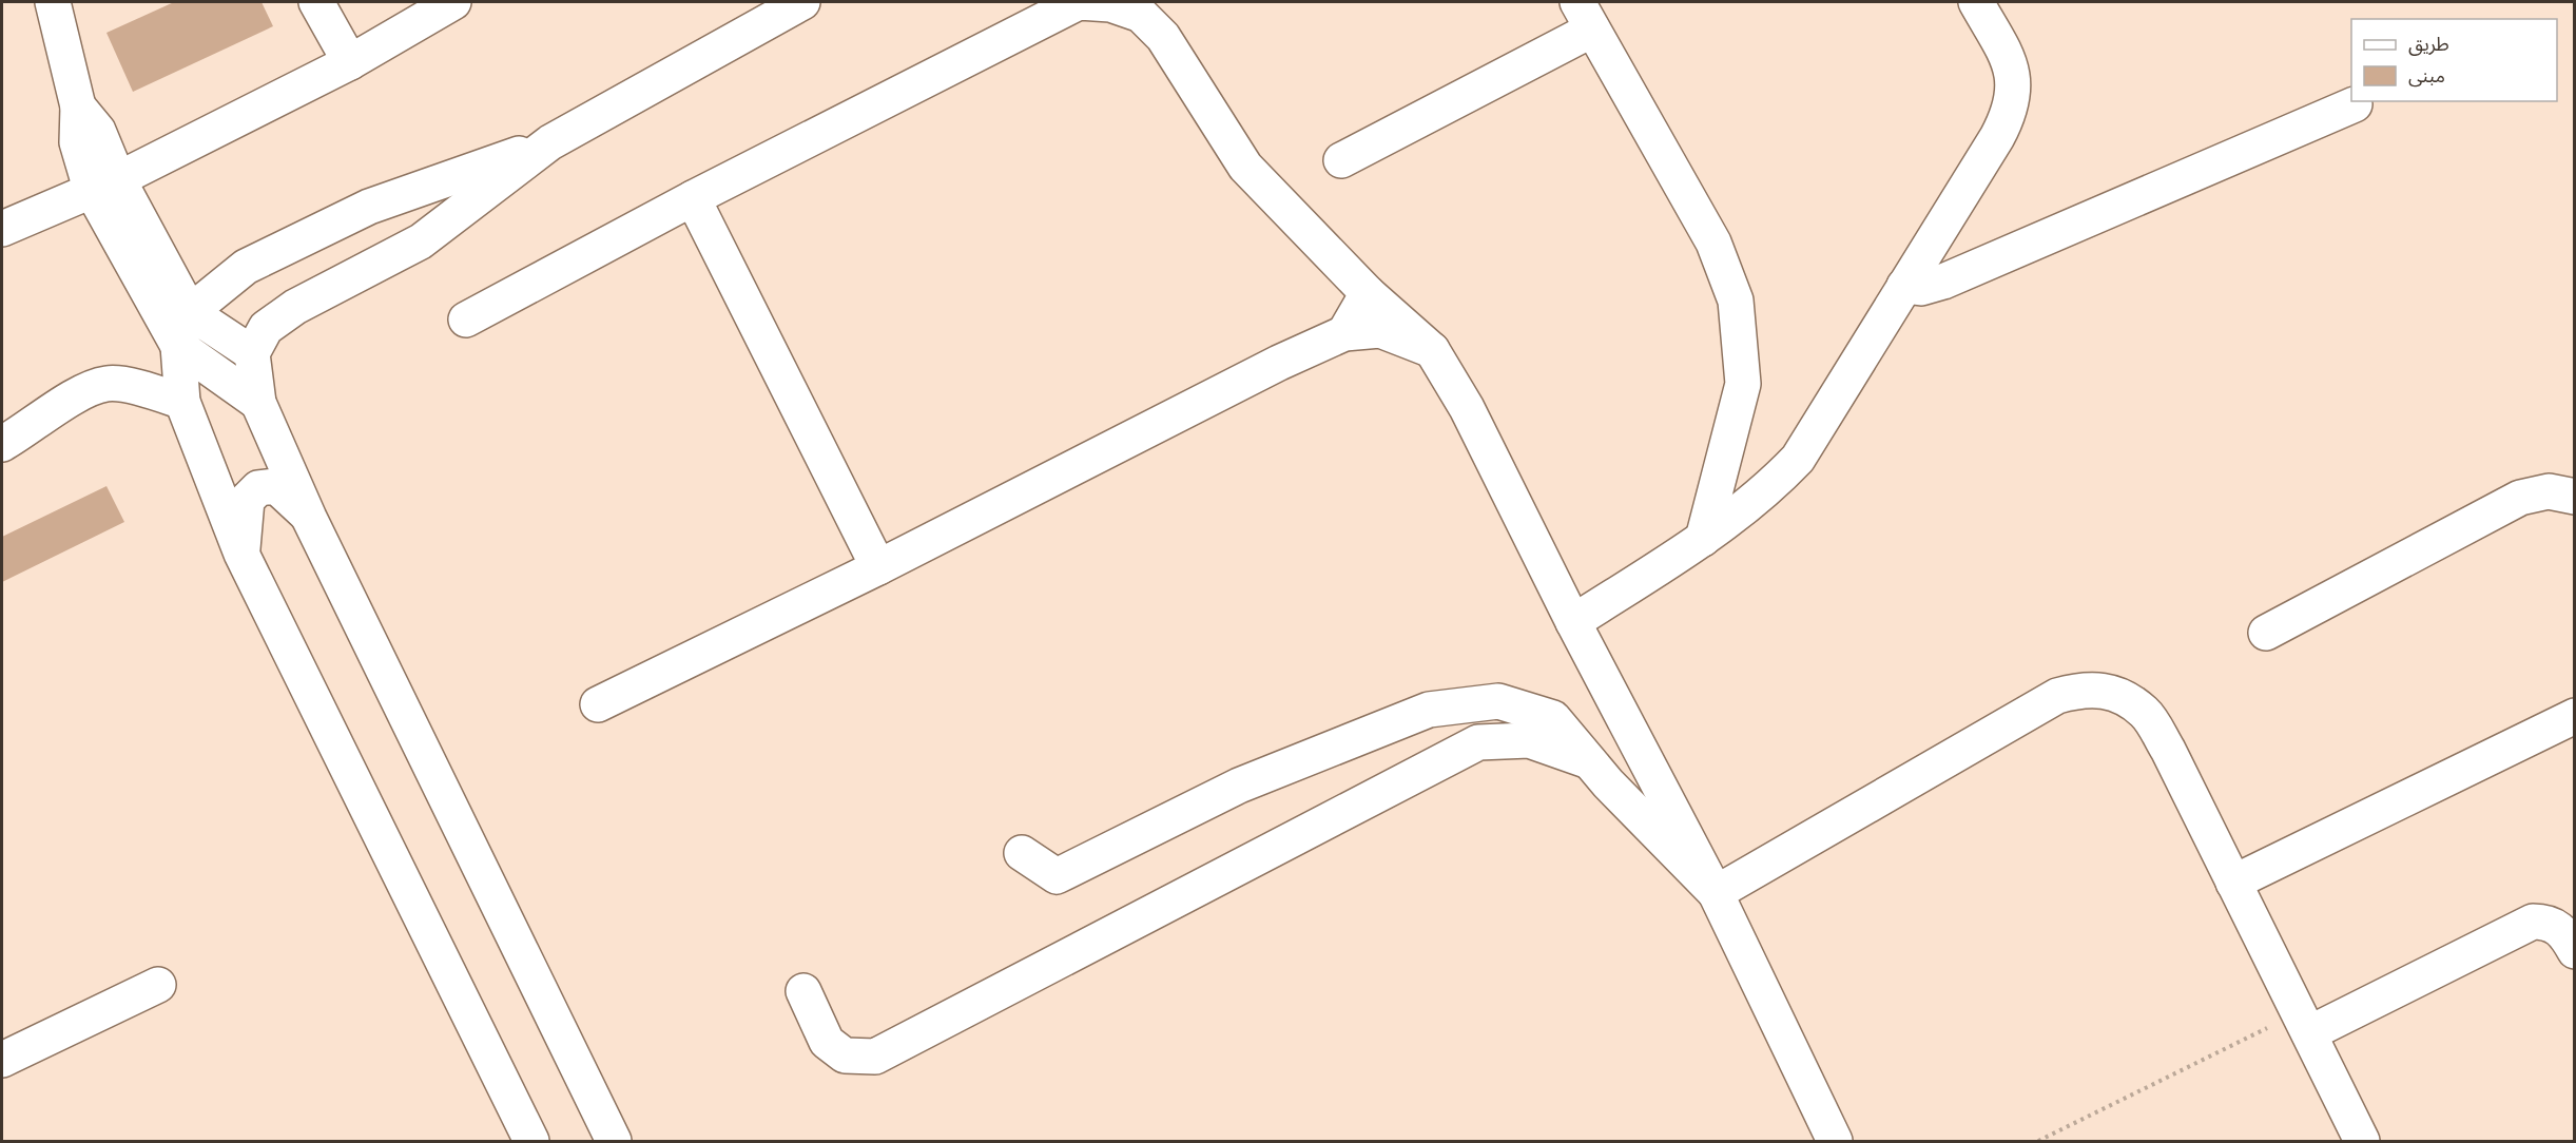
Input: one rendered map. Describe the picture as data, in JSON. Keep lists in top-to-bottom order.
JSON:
{
  "legend": ["طريق", "مبنى"]
}
